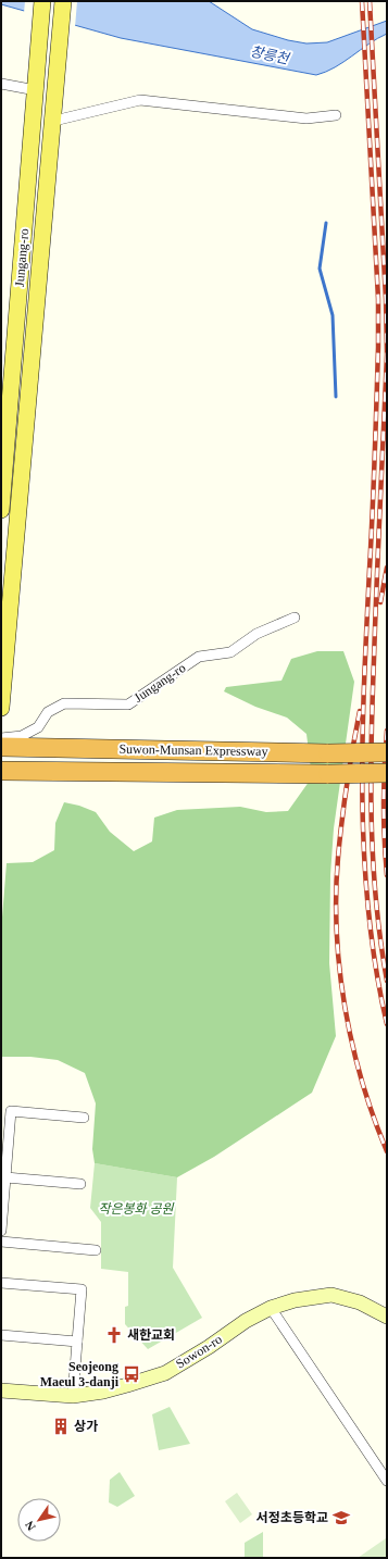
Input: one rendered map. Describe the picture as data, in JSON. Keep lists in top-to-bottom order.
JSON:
{
  "streets": {
    "highway": ["Suwon-Munsan Expressway"],
    "main road": ["Jungang-ro", "Sowon-ro"]
  },
  "water": ["창릉천"],
  "parks": ["작은봉화 공원"],
  "places": {
    "church": ["새한교회"],
    "bus stop": ["Seojeong Maeul 3-danji"],
    "building": ["상가"],
    "school or university": ["서정초등학교"]
  },
  "north": "bottom left"
}
